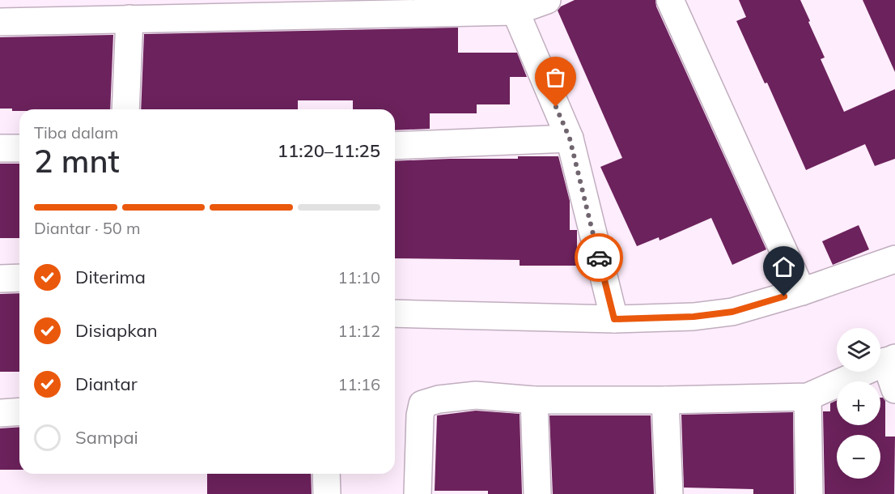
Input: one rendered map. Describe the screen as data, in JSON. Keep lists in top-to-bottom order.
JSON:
{
  "page": {
    "heading": ["2 mnt", "Tiba dalam", "11:20–11:25"],
    "bar": "Diantar · 50 m",
    "list": [
      ["Diterima", "11:10"],
      ["Disiapkan", "11:12"],
      ["Diantar", "11:16"],
      "Sampai"
    ],
    "map_buttons": ["+", "−"]
  }
}
